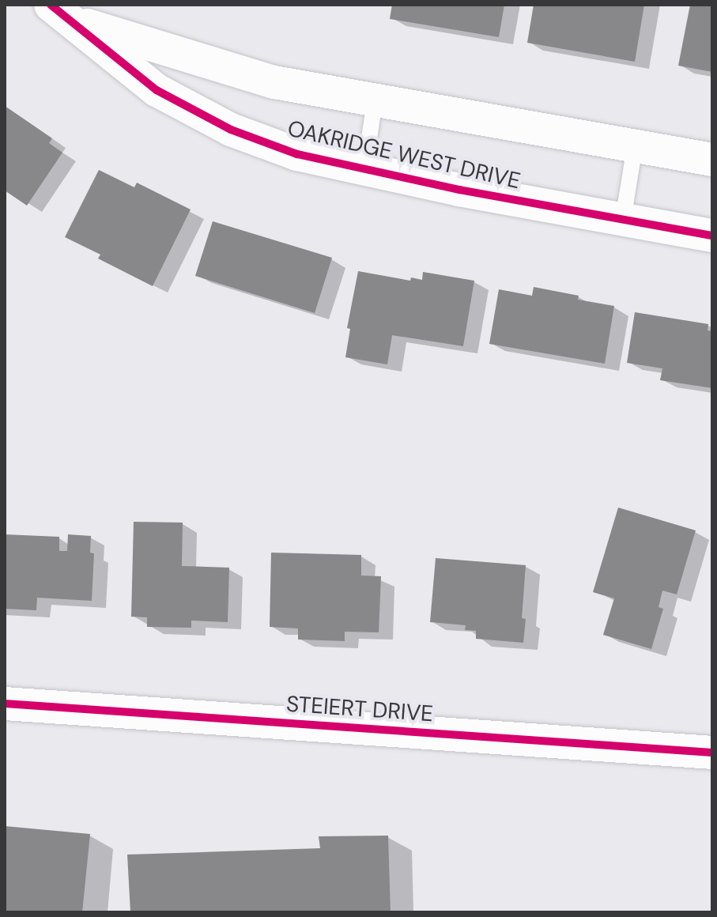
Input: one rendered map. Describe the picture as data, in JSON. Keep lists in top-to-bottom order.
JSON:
{
  "streets": {
    "street": ["OAKRIDGE WEST DRIVE", "STEIERT DRIVE"]
  }
}
